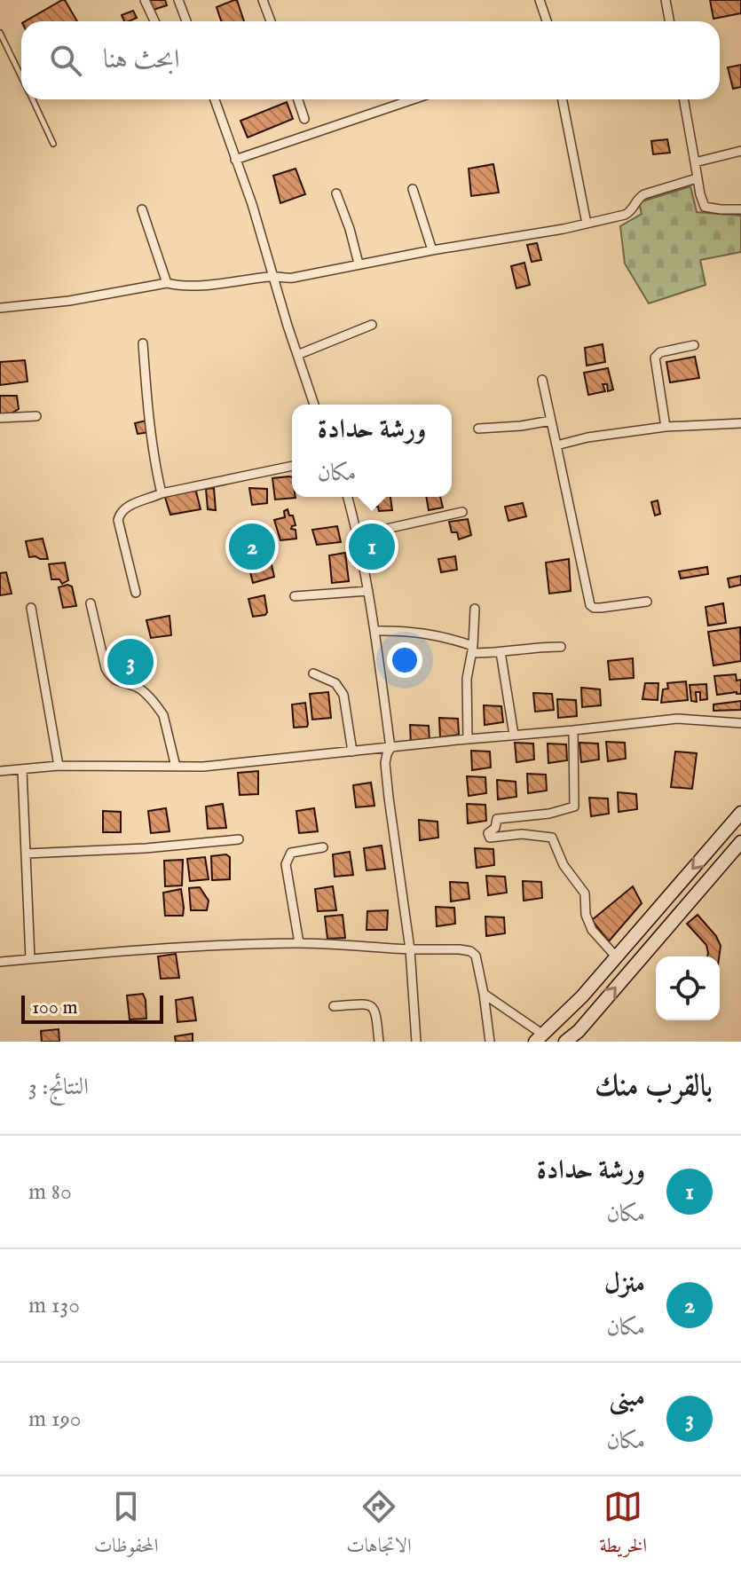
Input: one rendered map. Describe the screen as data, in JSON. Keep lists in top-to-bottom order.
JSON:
{
  "scale_bar": "100 m",
  "page": {
    "search": "ابحث هنا",
    "popup": ["ورشة حدادة", "مكان"],
    "pins": ["1", "2", "3"],
    "scale": "100 m",
    "heading": ["بالقرب منك", "النتائج: 3"],
    "list": [
      {
        "mark": "1",
        "name": "ورشة حدادة",
        "note": "مكان",
        "value": "80 m"
      },
      {
        "mark": "2",
        "name": "منزل",
        "note": "مكان",
        "value": "130 m"
      },
      {
        "mark": "3",
        "name": "مبنى",
        "note": "مكان",
        "value": "190 m"
      }
    ],
    "nav": ["الخريطة", "الاتجاهات", "المحفوظات"]
  }
}
